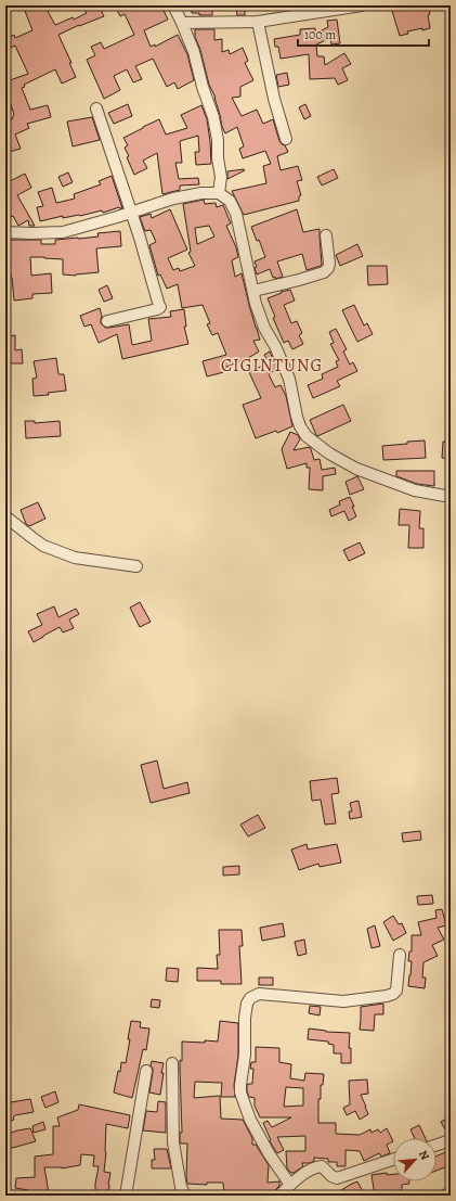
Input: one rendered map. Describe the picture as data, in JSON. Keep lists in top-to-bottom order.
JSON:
{
  "districts": ["CIGINTUNG"],
  "scale_bar": "100 m",
  "north": "top right"
}
